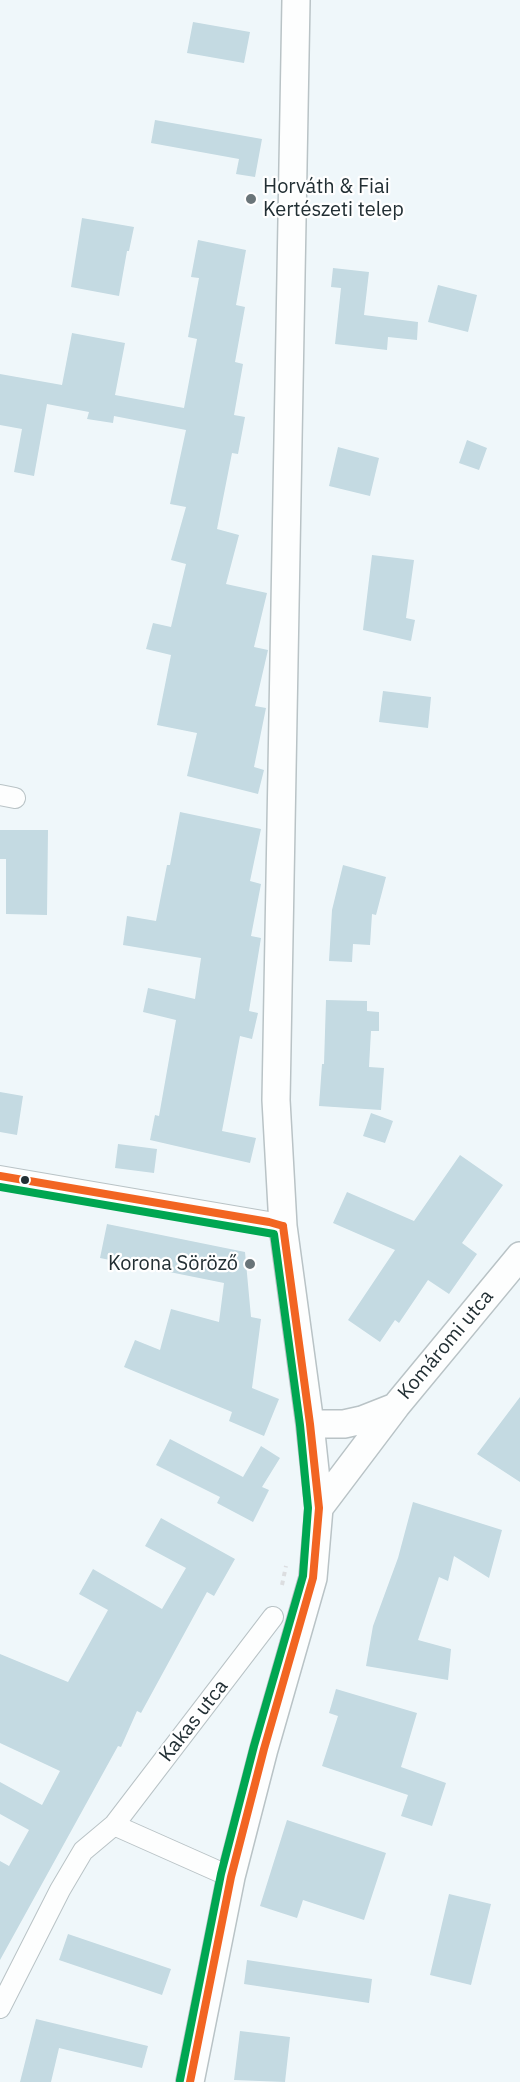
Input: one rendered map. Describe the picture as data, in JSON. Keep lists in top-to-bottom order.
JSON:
{
  "streets": {
    "main road": ["Komáromi utca"],
    "street": ["Kakas utca"]
  },
  "places": ["Horváth & Fiai Kertészeti telep", "Korona Söröző"]
}
